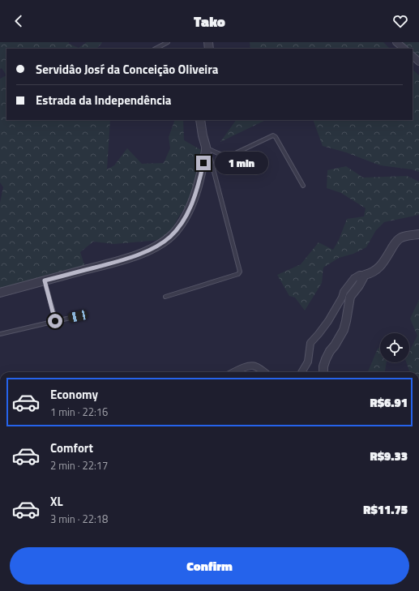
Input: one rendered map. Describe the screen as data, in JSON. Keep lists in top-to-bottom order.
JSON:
{
  "page": {
    "header": "Tako",
    "banner": ["Servidâo Josŕ da Conceição Oliveira", "Estrada da Independência"],
    "bubble": "1 min",
    "list": [
      {
        "name": "Economy",
        "note": "1 min · 22:16",
        "value": "R$6.91"
      },
      {
        "name": "Comfort",
        "note": "2 min · 22:17",
        "value": "R$9.33"
      },
      {
        "name": "XL",
        "note": "3 min · 22:18",
        "value": "R$11.75"
      }
    ],
    "buttons": "Confirm"
  }
}
